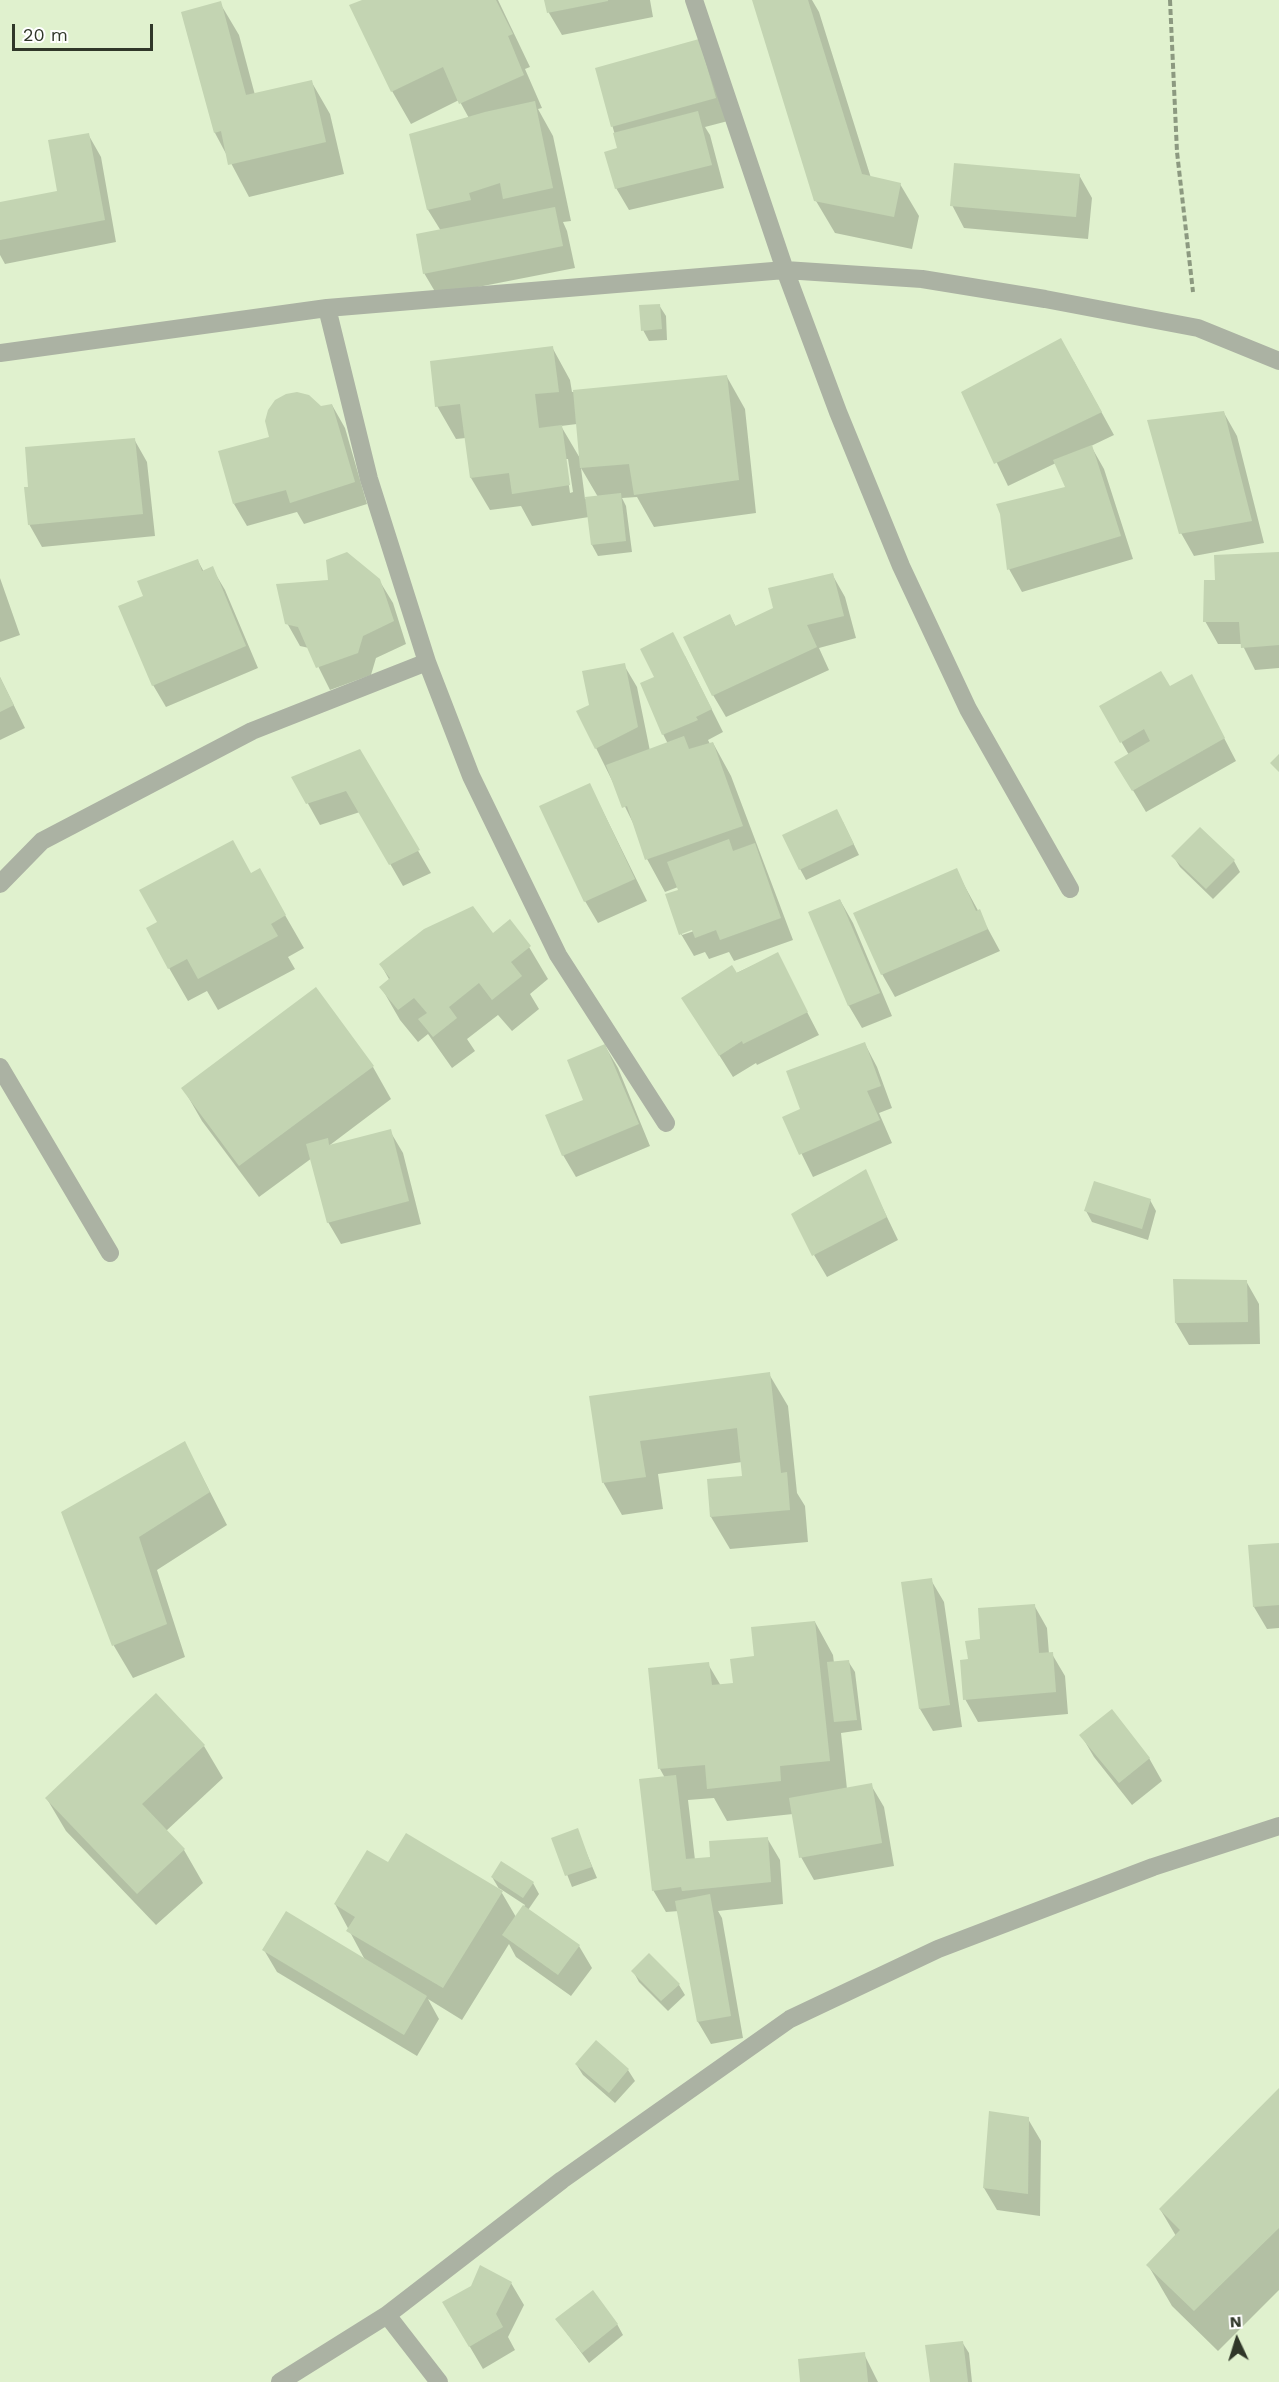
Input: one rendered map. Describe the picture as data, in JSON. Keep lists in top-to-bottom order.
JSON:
{
  "scale_bar": "20 m",
  "north": "top"
}
